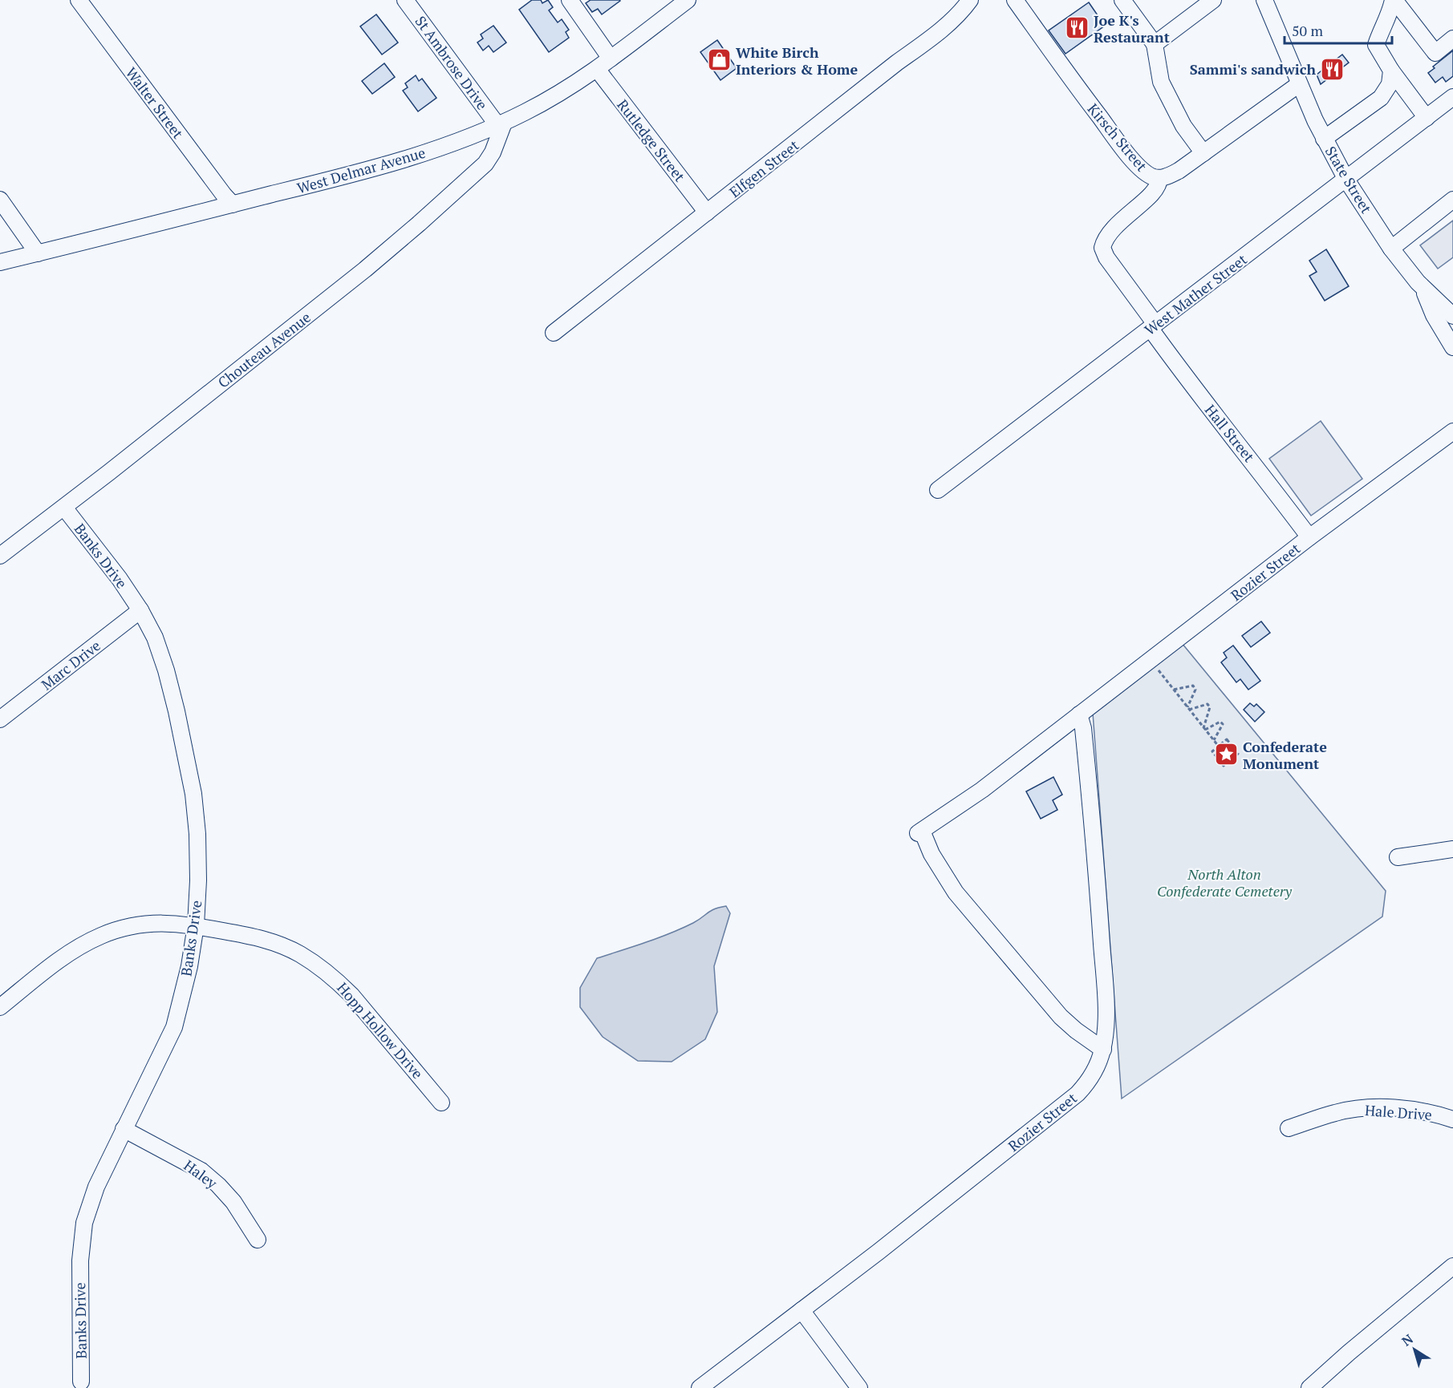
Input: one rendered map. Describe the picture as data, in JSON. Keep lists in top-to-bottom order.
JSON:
{
  "streets": {
    "street": [
      "St Ambrose Drive",
      "Walter Street",
      "Kirsch Street",
      "Rutledge Street",
      "Elfgen Street",
      "West Delmar Avenue",
      "State Street",
      "West Mather Street",
      "Chouteau Avenue",
      "Hall Street",
      "Banks Drive",
      "Rozier Street",
      "Marc Drive",
      "Hopp Hollow Drive",
      "Hale Drive",
      "Haley"
    ]
  },
  "crossings": [
    ["St Ambrose Drive", "West Delmar Avenue"],
    ["St Ambrose Drive", "Chouteau Avenue"],
    ["Walter Street", "West Delmar Avenue"],
    ["Kirsch Street", "State Street"],
    ["Kirsch Street", "Hall Street"],
    ["Rutledge Street", "Elfgen Street"],
    ["Rutledge Street", "West Delmar Avenue"],
    ["West Delmar Avenue", "Chouteau Avenue"],
    ["State Street", "West Mather Street"],
    ["West Mather Street", "Hall Street"],
    ["Chouteau Avenue", "Banks Drive"],
    ["Hall Street", "Rozier Street"],
    ["Banks Drive", "Marc Drive"],
    ["Banks Drive", "Hopp Hollow Drive"],
    ["Banks Drive", "Haley"]
  ],
  "parks": ["North Alton Confederate Cemetery"],
  "places": {
    "restaurant": ["Joe K's Restaurant", "Sammi's sandwich"],
    "shop": ["White Birch Interiors & Home"],
    "place": ["Confederate Monument"]
  },
  "scale_bar": "50 m",
  "north": "top left"
}
